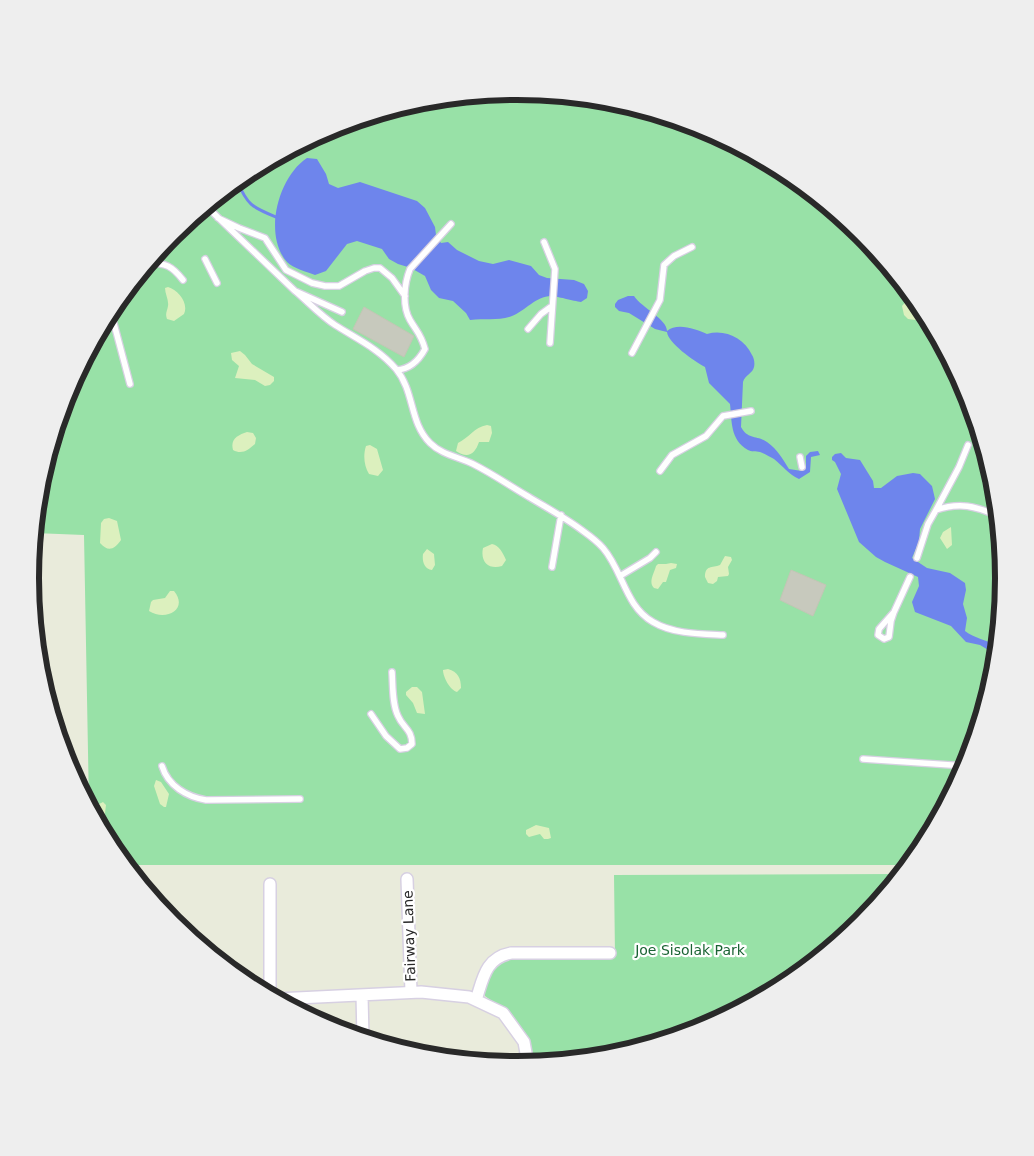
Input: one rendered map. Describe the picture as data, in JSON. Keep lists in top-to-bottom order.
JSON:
{
  "streets": {
    "street": ["Fairway Lane"]
  },
  "parks": ["Joe Sisolak Park"]
}
